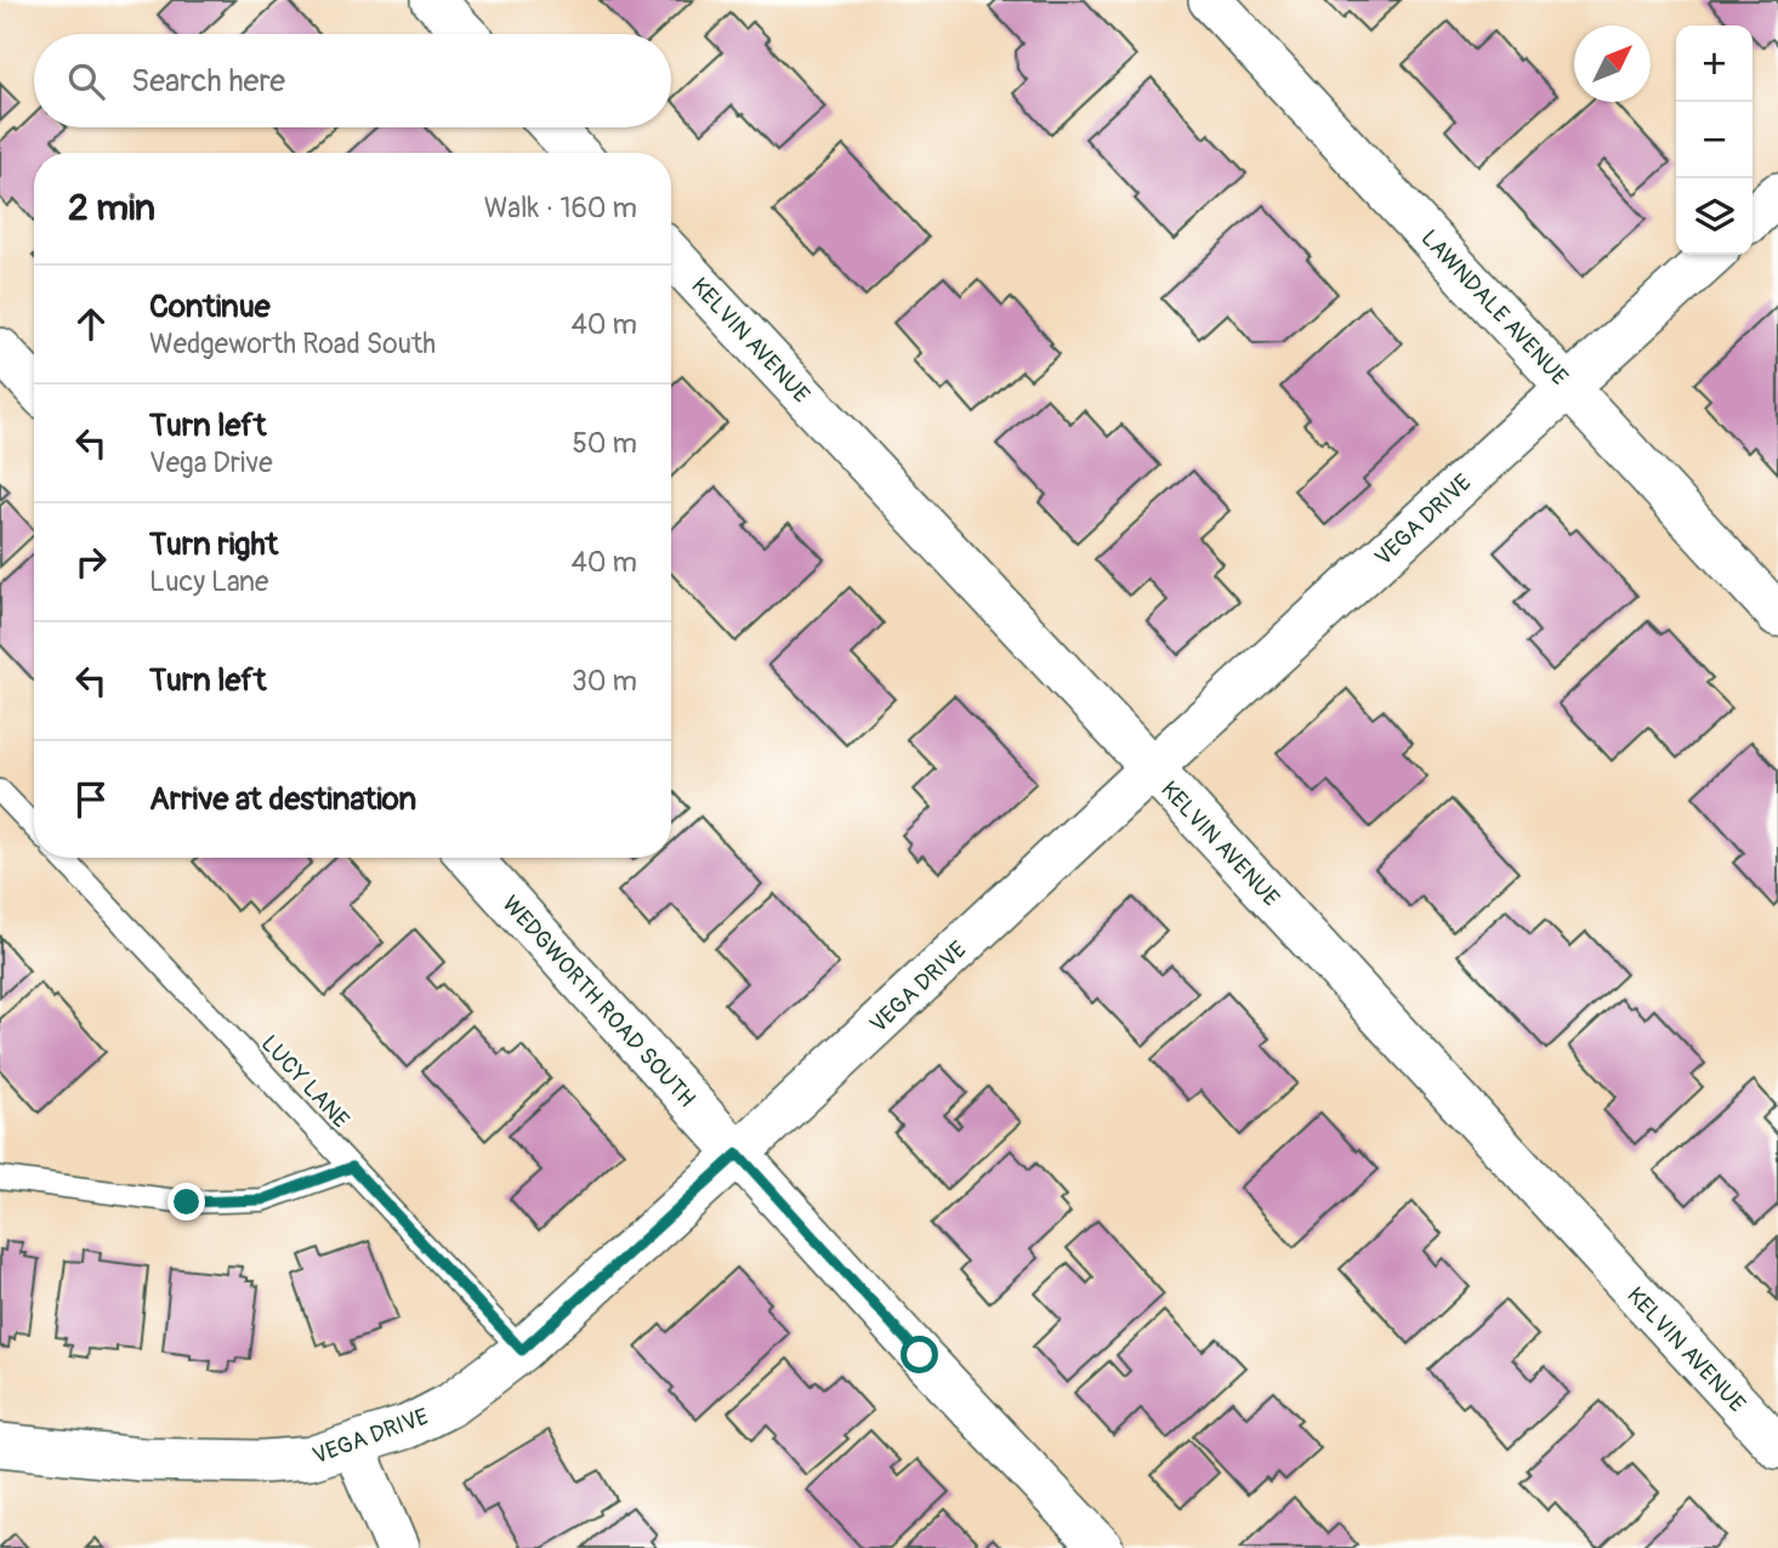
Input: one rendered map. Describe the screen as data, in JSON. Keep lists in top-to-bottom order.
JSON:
{
  "streets": {
    "street": [
      "LAWNDALE AVENUE",
      "KELVIN AVENUE",
      "VEGA DRIVE",
      "WEDGWORTH ROAD SOUTH"
    ],
    "lane": ["LUCY LANE"]
  },
  "crossings": [
    ["LAWNDALE AVENUE", "VEGA DRIVE"],
    ["KELVIN AVENUE", "VEGA DRIVE"],
    ["VEGA DRIVE", "WEDGWORTH ROAD SOUTH"],
    ["VEGA DRIVE", "LUCY LANE"]
  ],
  "north": "top right",
  "page": {
    "map_buttons": ["+", "−"],
    "search": "Search here",
    "heading": ["2 min", "Walk · 160 m"],
    "list": [
      ["Continue", "Wedgeworth Road South", "40 m"],
      ["Turn left", "Vega Drive", "50 m"],
      ["Turn right", "Lucy Lane", "40 m"],
      ["Turn left", "30 m"],
      "Arrive at destination"
    ]
  }
}
